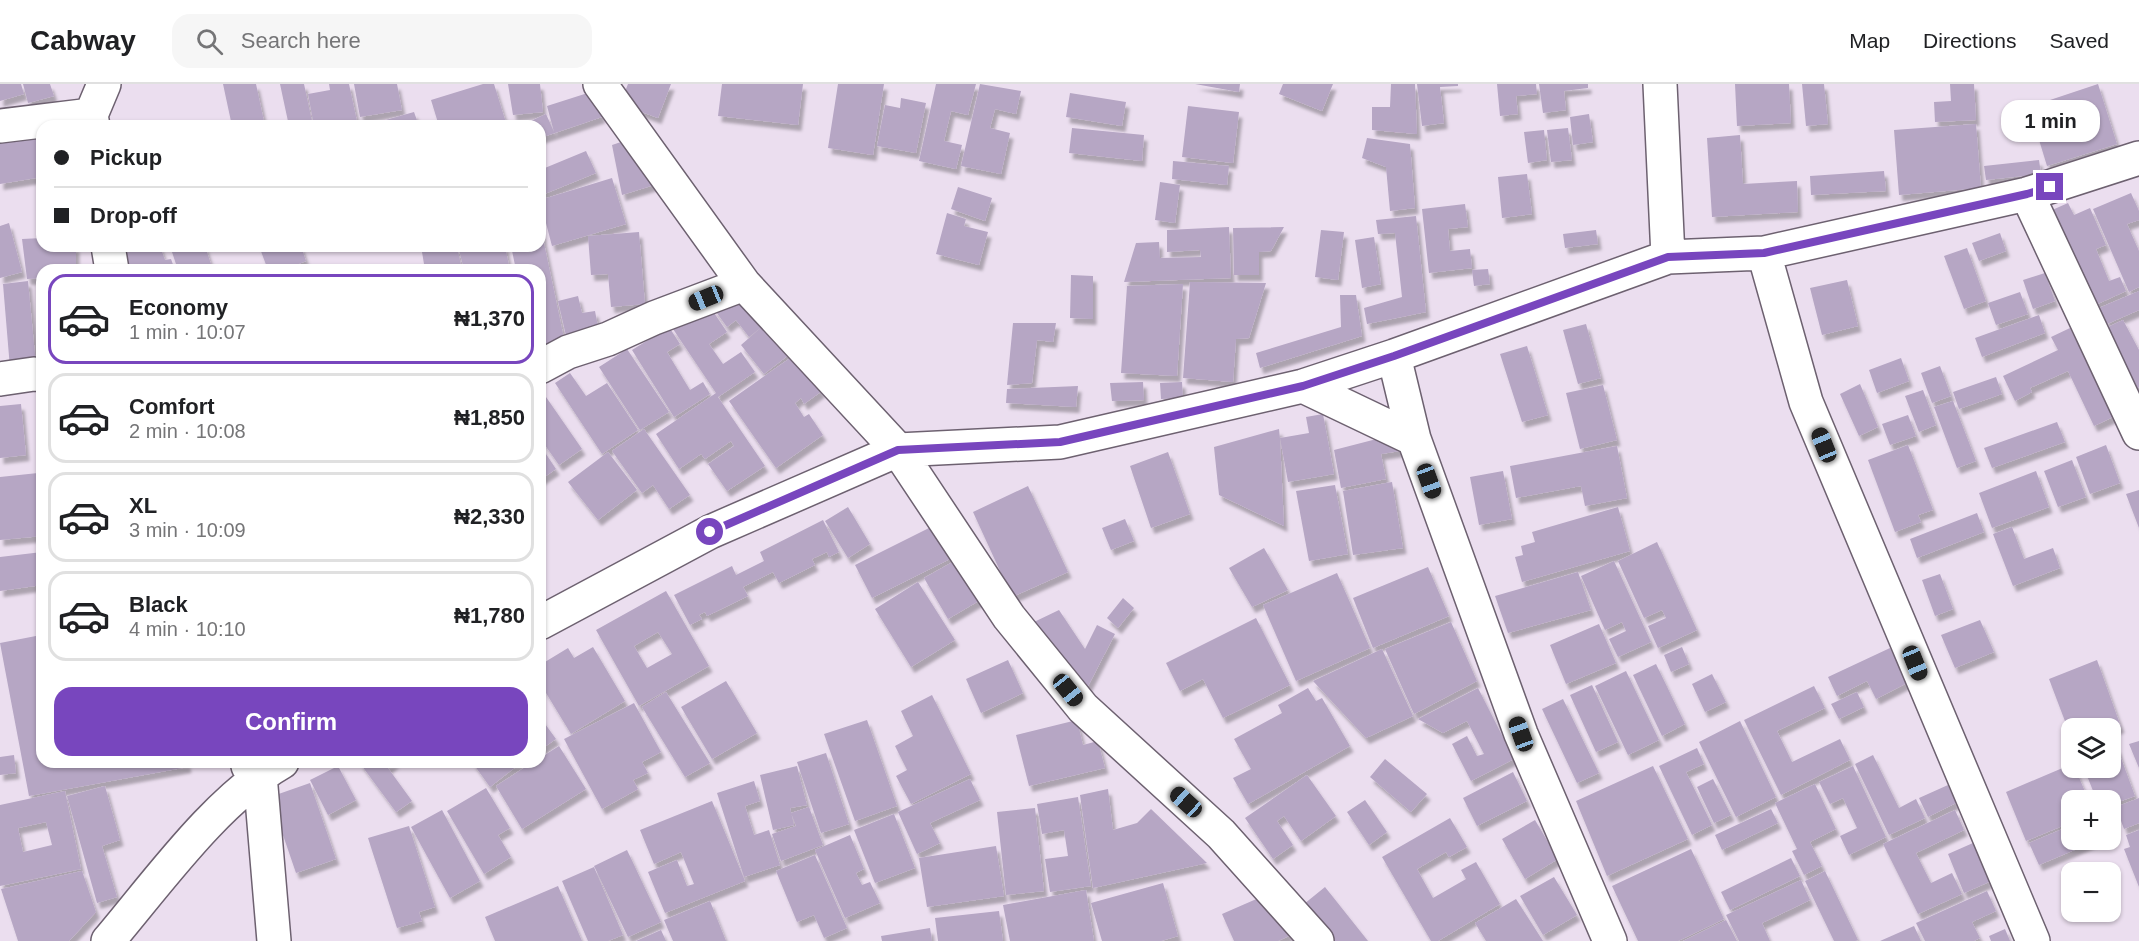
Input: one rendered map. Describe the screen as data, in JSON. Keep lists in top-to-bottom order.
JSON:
{
  "page": {
    "header": "Cabway",
    "search": "Search here",
    "nav": ["Map", "Directions", "Saved"],
    "bubble": "1 min",
    "banner": ["Pickup", "Drop-off"],
    "list": [
      {
        "name": "Economy",
        "note": "1 min · 10:07",
        "value": "₦1,370"
      },
      {
        "name": "Comfort",
        "note": "2 min · 10:08",
        "value": "₦1,850"
      },
      {
        "name": "XL",
        "note": "3 min · 10:09",
        "value": "₦2,330"
      },
      {
        "name": "Black",
        "note": "4 min · 10:10",
        "value": "₦1,780"
      }
    ],
    "buttons": "Confirm",
    "map_buttons": ["+", "−"]
  }
}
